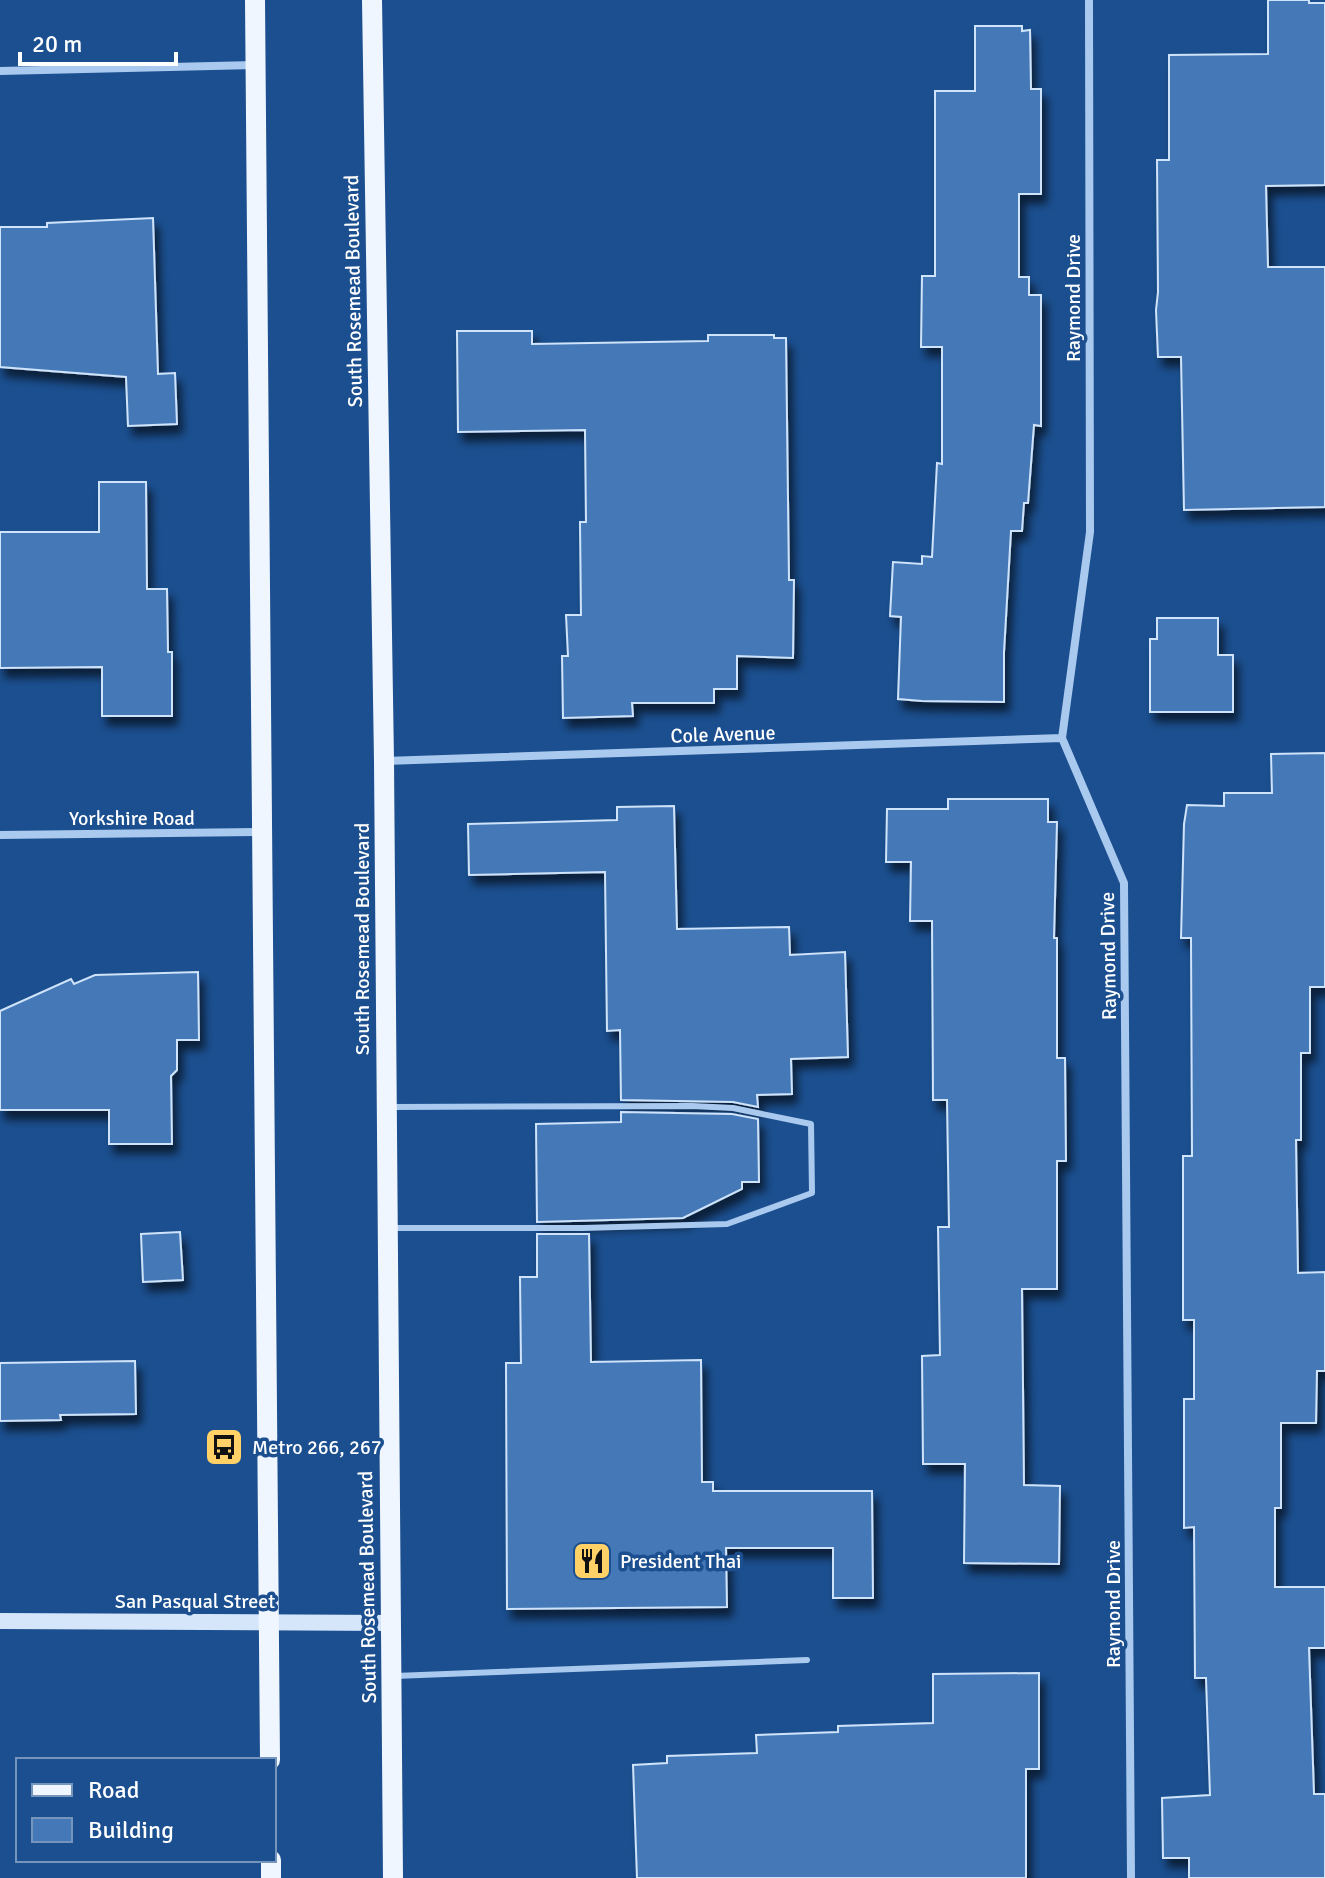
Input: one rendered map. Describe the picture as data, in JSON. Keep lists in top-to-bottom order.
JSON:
{
  "streets": {
    "main road": ["South Rosemead Boulevard"],
    "street": [
      "Raymond Drive",
      "Cole Avenue",
      "Yorkshire Road",
      "San Pasqual Street"
    ]
  },
  "crossings": [
    ["South Rosemead Boulevard", "Cole Avenue"],
    ["South Rosemead Boulevard", "San Pasqual Street"],
    ["Raymond Drive", "Cole Avenue"]
  ],
  "places": {
    "bus stop": ["Metro 266, 267"],
    "restaurant": ["President Thai"]
  },
  "legend": ["Road", "Building"],
  "scale_bar": "20 m"
}
